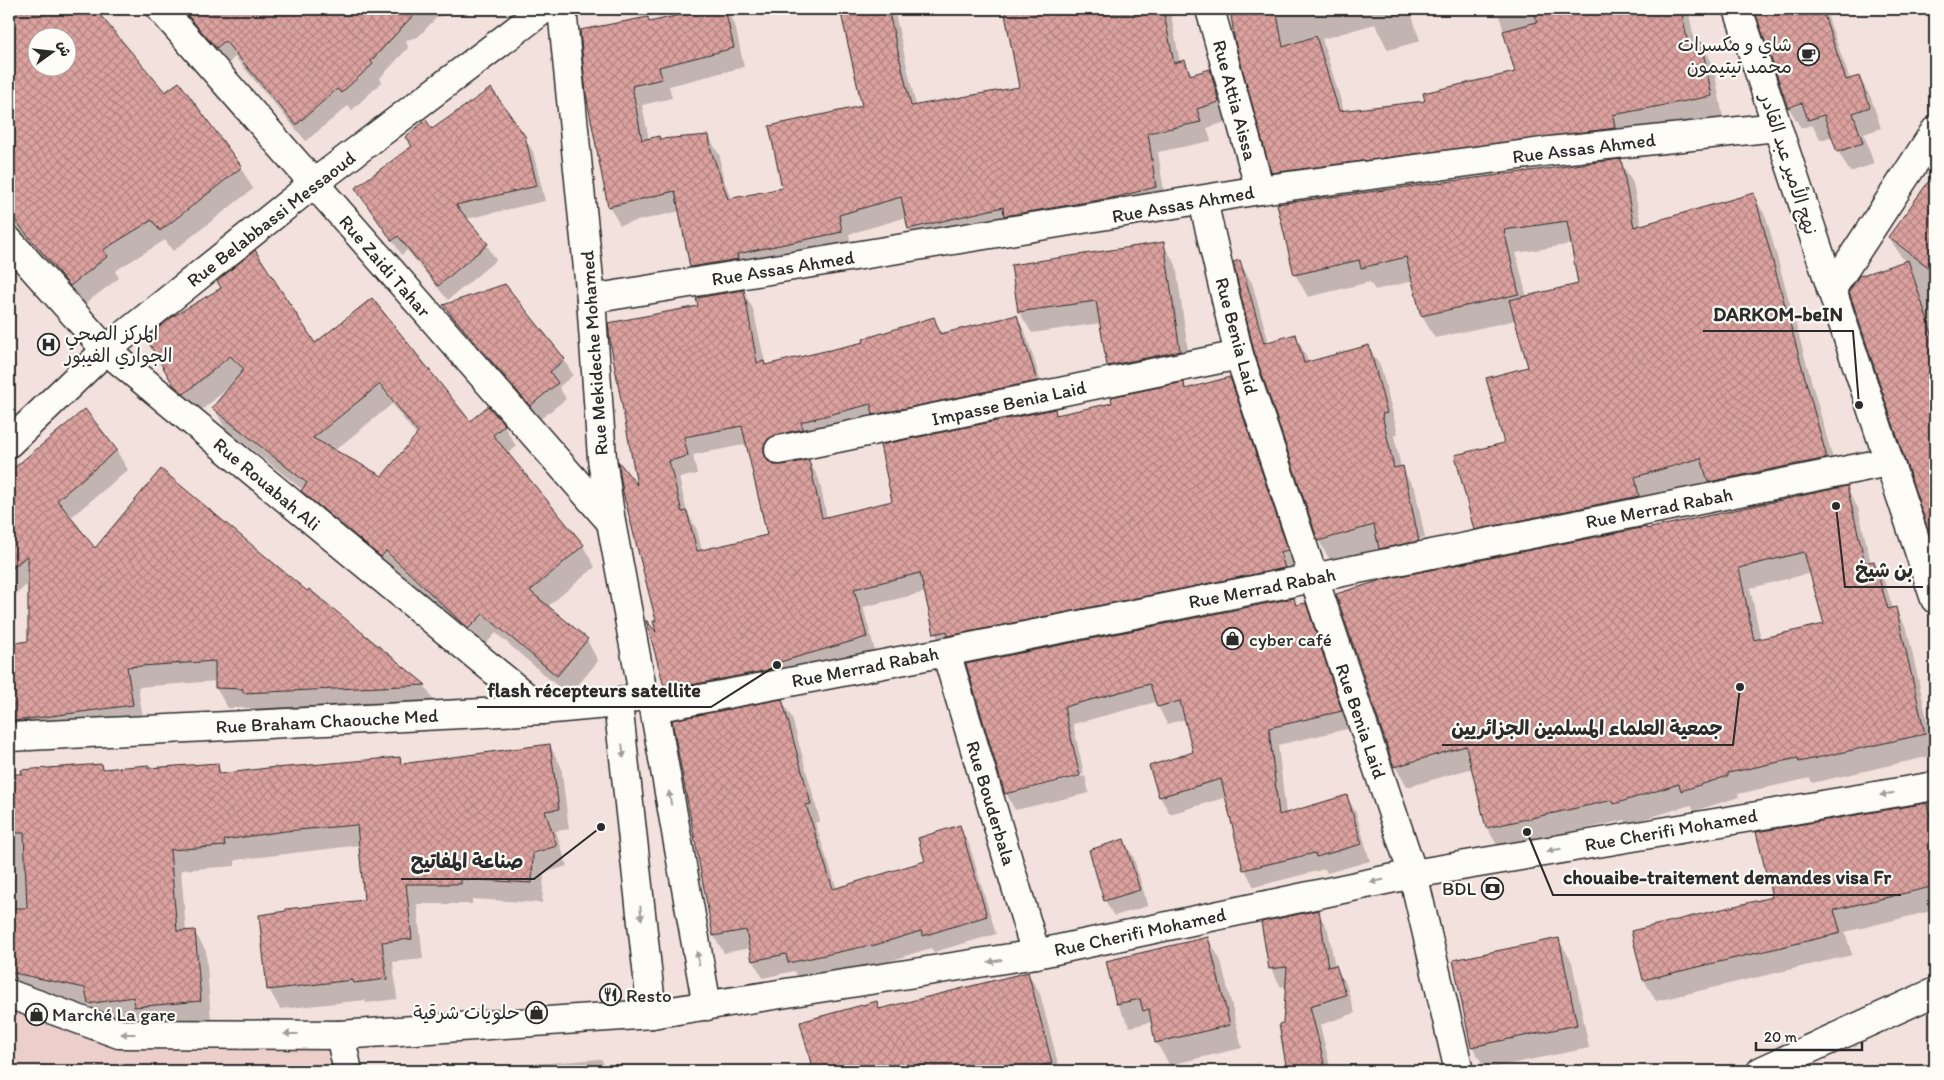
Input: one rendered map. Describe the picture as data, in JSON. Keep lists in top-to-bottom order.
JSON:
{
  "streets": {
    "street": [
      "Rue Attia Aissa",
      "Rue Assas Ahmed",
      "نهج الأمير عبد القادر",
      "Rue Belabbassi Messaoud",
      "Rue Zaidi Tahar",
      "Rue Benia Laid",
      "Rue Mekideche Mohamed",
      "Impasse Benia Laid",
      "Rue Rouabah Ali",
      "Rue Merrad Rabah",
      "Rue Braham Chaouche Med",
      "Rue Bouderbala",
      "Rue Cherifi Mohamed"
    ]
  },
  "crossings": [
    ["Rue Attia Aissa", "Rue Assas Ahmed"],
    ["Rue Assas Ahmed", "نهج الأمير عبد القادر"],
    ["Rue Assas Ahmed", "Rue Benia Laid"],
    ["Rue Assas Ahmed", "Rue Mekideche Mohamed"],
    ["نهج الأمير عبد القادر", "Rue Merrad Rabah"],
    ["Rue Belabbassi Messaoud", "Rue Zaidi Tahar"],
    ["Rue Belabbassi Messaoud", "Rue Rouabah Ali"],
    ["Rue Zaidi Tahar", "Rue Mekideche Mohamed"],
    ["Rue Benia Laid", "Impasse Benia Laid"],
    ["Rue Benia Laid", "Rue Merrad Rabah"],
    ["Rue Benia Laid", "Rue Cherifi Mohamed"],
    ["Rue Mekideche Mohamed", "Rue Merrad Rabah"],
    ["Rue Mekideche Mohamed", "Rue Braham Chaouche Med"],
    ["Rue Rouabah Ali", "Rue Braham Chaouche Med"],
    ["Rue Merrad Rabah", "Rue Braham Chaouche Med"],
    ["Rue Merrad Rabah", "Rue Bouderbala"],
    ["Rue Bouderbala", "Rue Cherifi Mohamed"]
  ],
  "one_way": ["Rue Cherifi Mohamed"],
  "places": {
    "cafe": ["شاي و مكسرات محمد تيتيمون"],
    "hospital": ["المركز الصحي الجواري الفيبور"],
    "other": [
      "DARKOM-beIN",
      "بن شيخ",
      "flash récepteurs satellite",
      "جمعية العلماء المسلمين الجزائريين",
      "صناعة المفاتيح",
      "chouaibe-traitement demandes visa Fr"
    ],
    "shop": ["cyber café", "حلويات شرقية", "Marché La gare"],
    "bank": ["BDL"],
    "restaurant": ["Resto"]
  },
  "scale_bar": "20 m",
  "north": "right"
}
